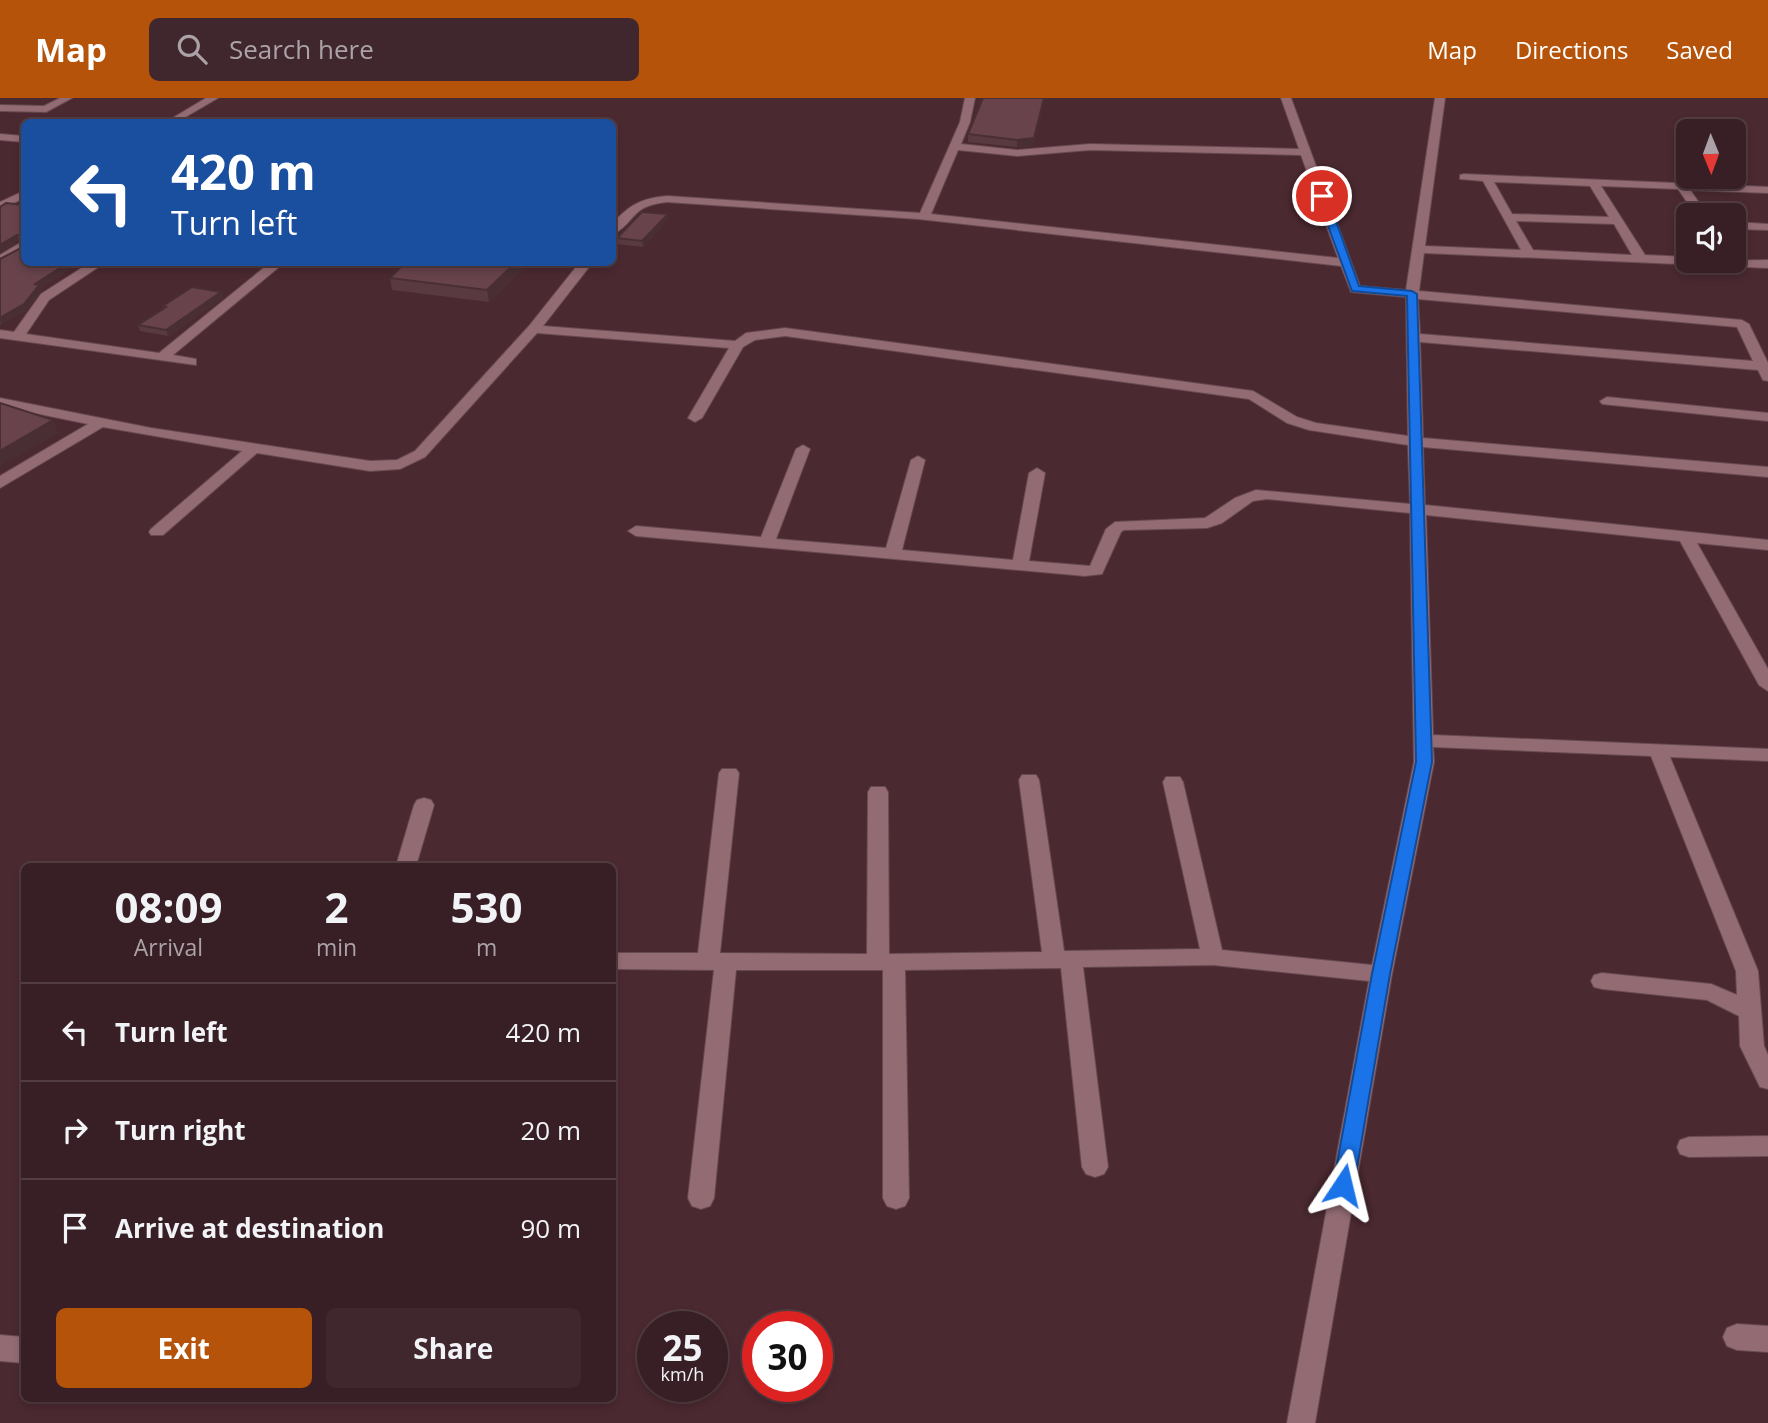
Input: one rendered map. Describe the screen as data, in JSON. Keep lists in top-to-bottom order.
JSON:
{
  "north": "bottom",
  "page": {
    "header": "Map",
    "search": "Search here",
    "nav": ["Map", "Directions", "Saved"],
    "turn": ["420 m", "Turn left"],
    "eta": [
      "08:09",
      "Arrival",
      "2",
      "min",
      "530",
      "m"
    ],
    "list": [
      {
        "name": "Turn left",
        "value": "420 m"
      },
      {
        "name": "Turn right",
        "value": "20 m"
      },
      {
        "name": "Arrive at destination",
        "value": "90 m"
      }
    ],
    "buttons": ["Exit", "Share"],
    "speed": "25 km/h",
    "limit": "30"
  }
}
